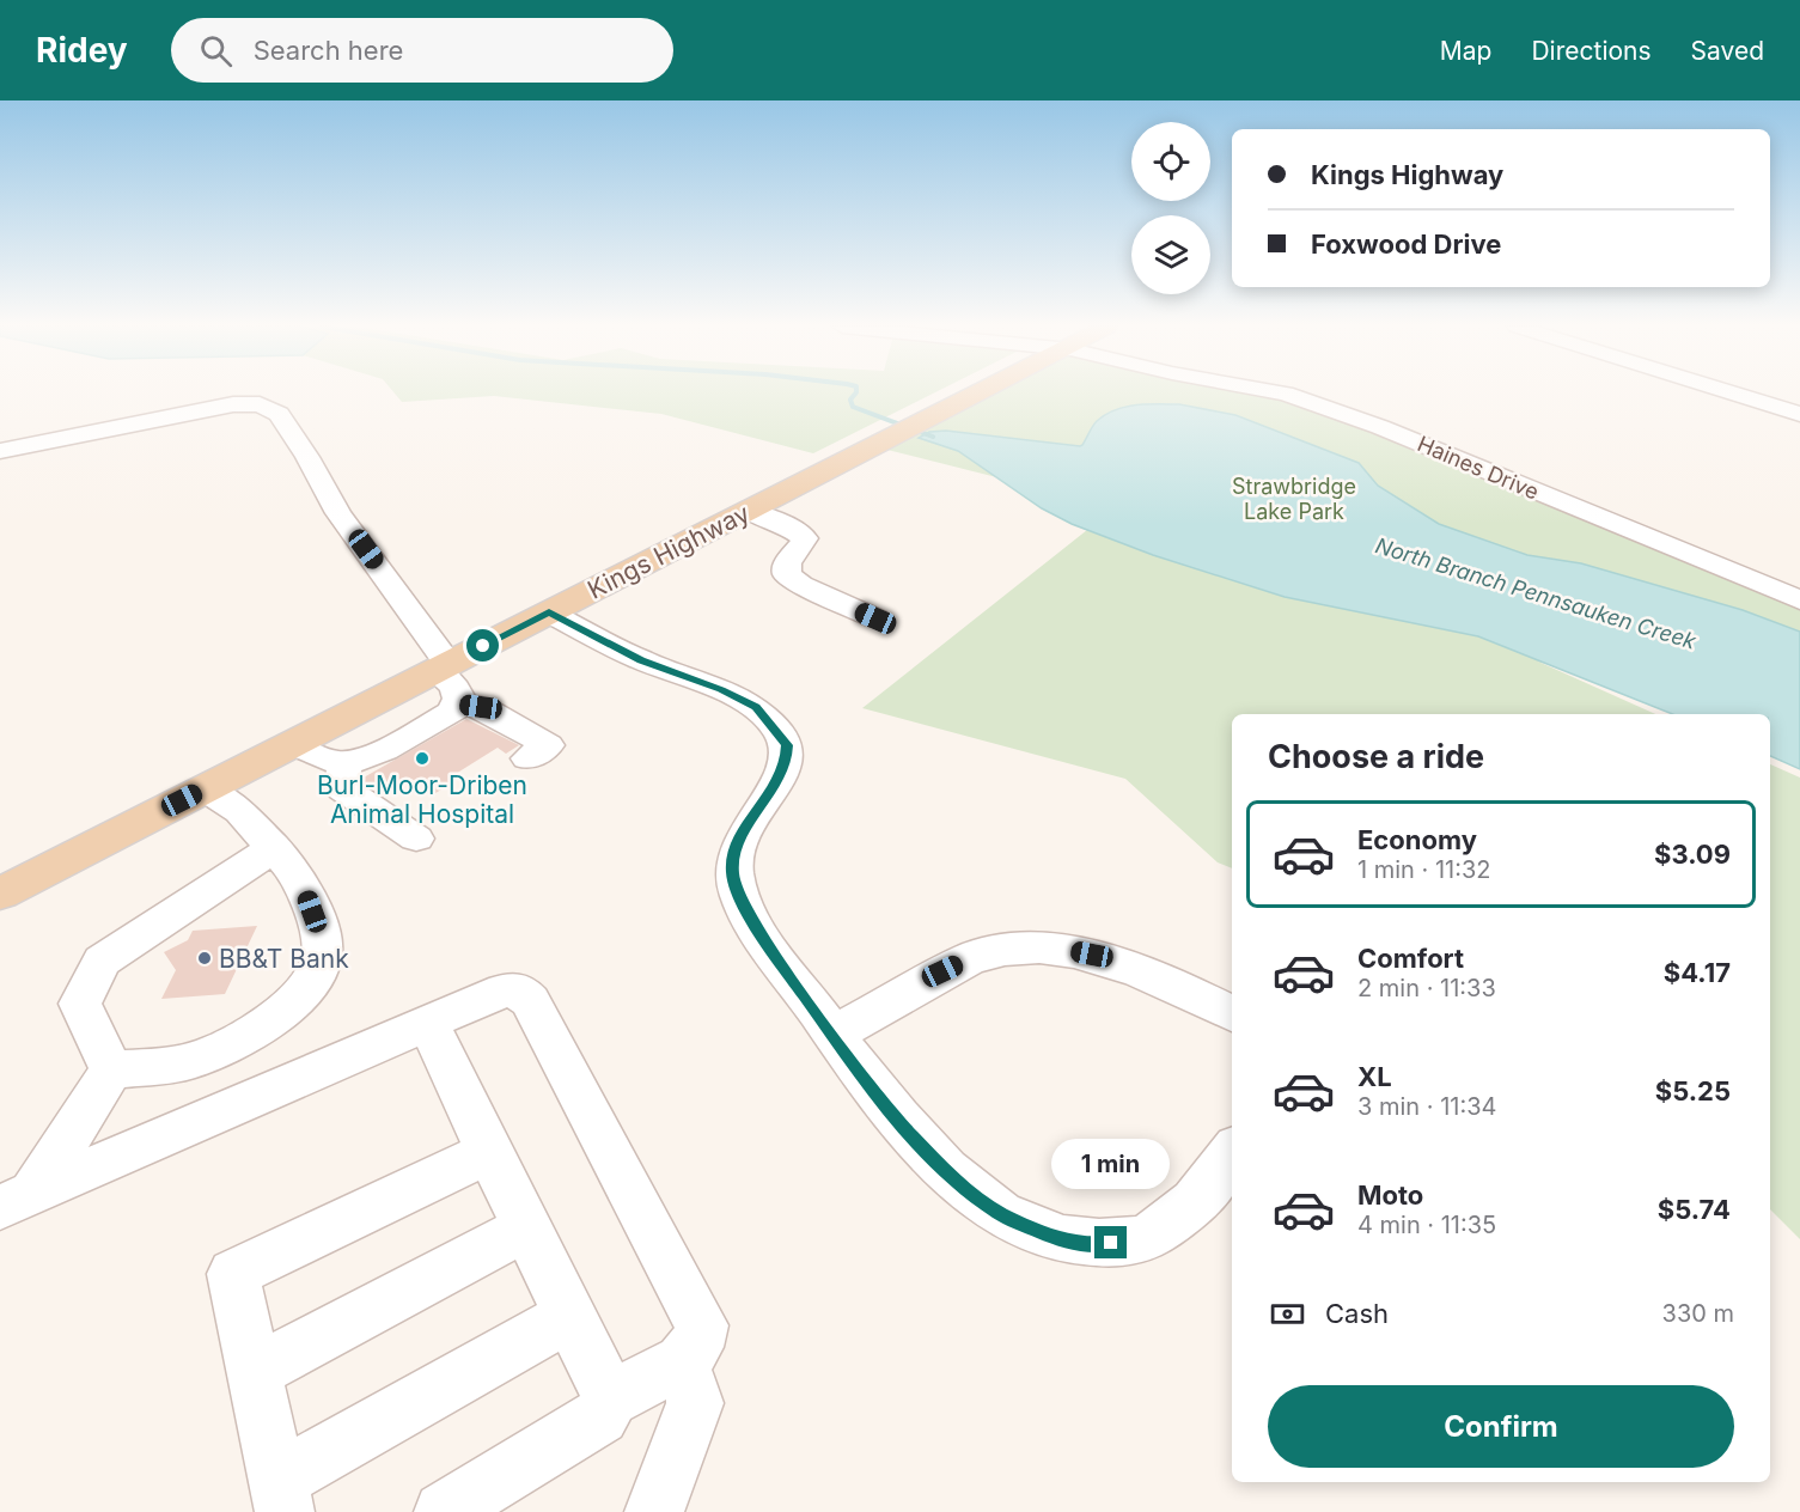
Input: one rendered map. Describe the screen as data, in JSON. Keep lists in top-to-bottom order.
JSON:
{
  "streets": {
    "main road": ["Kings Highway"],
    "street": ["Haines Drive"]
  },
  "water": ["North Branch Pennsauken Creek"],
  "parks": ["Strawbridge Lake Park"],
  "places": ["Burl-Moor-Driben Animal Hospital", "BB&T Bank"],
  "page": {
    "header": "Ridey",
    "search": "Search here",
    "nav": ["Map", "Directions", "Saved"],
    "banner": ["Kings Highway", "Foxwood Drive"],
    "heading": "Choose a ride",
    "list": [
      {
        "name": "Economy",
        "note": "1 min · 11:32",
        "value": "$3.09"
      },
      {
        "name": "Comfort",
        "note": "2 min · 11:33",
        "value": "$4.17"
      },
      {
        "name": "XL",
        "note": "3 min · 11:34",
        "value": "$5.25"
      },
      {
        "name": "Moto",
        "note": "4 min · 11:35",
        "value": "$5.74"
      }
    ],
    "bubble": "1 min",
    "pay": ["Cash", "330 m"],
    "buttons": "Confirm"
  }
}
